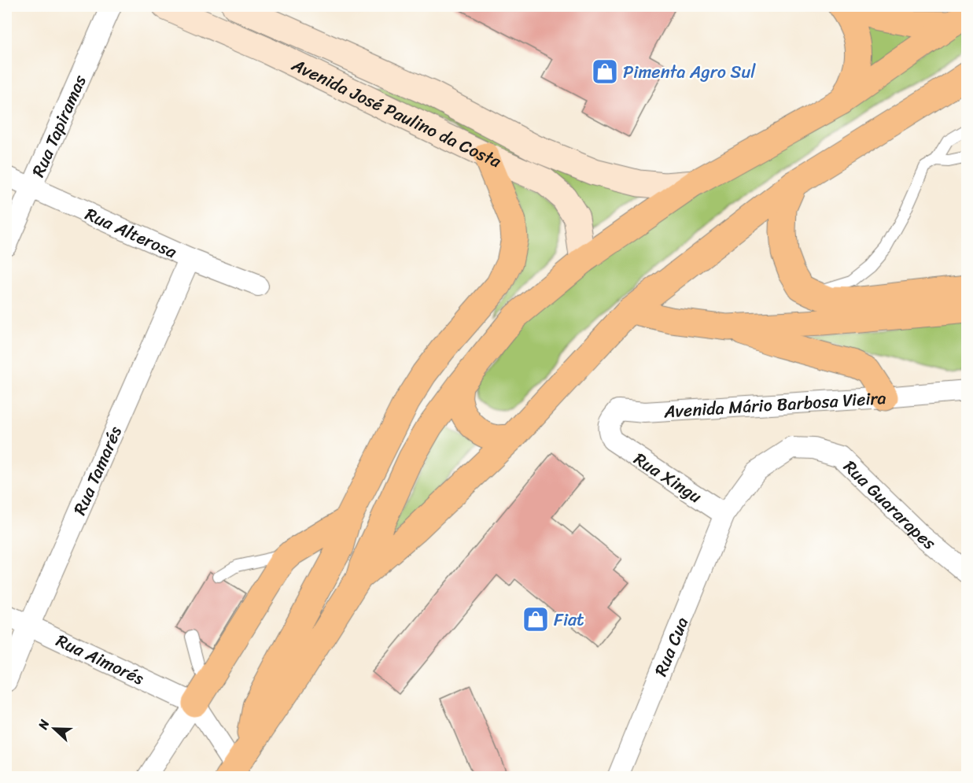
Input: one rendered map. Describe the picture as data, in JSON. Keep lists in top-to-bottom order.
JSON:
{
  "streets": {
    "main road": ["Avenida José Paulino da Costa"],
    "street": [
      "Rua Tapiramas",
      "Rua Alterosa",
      "Avenida Mário Barbosa Vieira",
      "Rua Tamarés",
      "Rua Xingu",
      "Rua Guararapes",
      "Rua Cua",
      "Rua Aimorés"
    ]
  },
  "crossings": [
    ["Rua Tapiramas", "Rua Alterosa"],
    ["Rua Alterosa", "Rua Tamarés"],
    ["Avenida Mário Barbosa Vieira", "Rua Xingu"],
    ["Rua Tamarés", "Rua Aimorés"],
    ["Rua Xingu", "Rua Guararapes"],
    ["Rua Xingu", "Rua Cua"],
    ["Rua Guararapes", "Rua Cua"]
  ],
  "places": {
    "shop": ["Pimenta Agro Sul", "Fiat"]
  },
  "north": "left"
}
